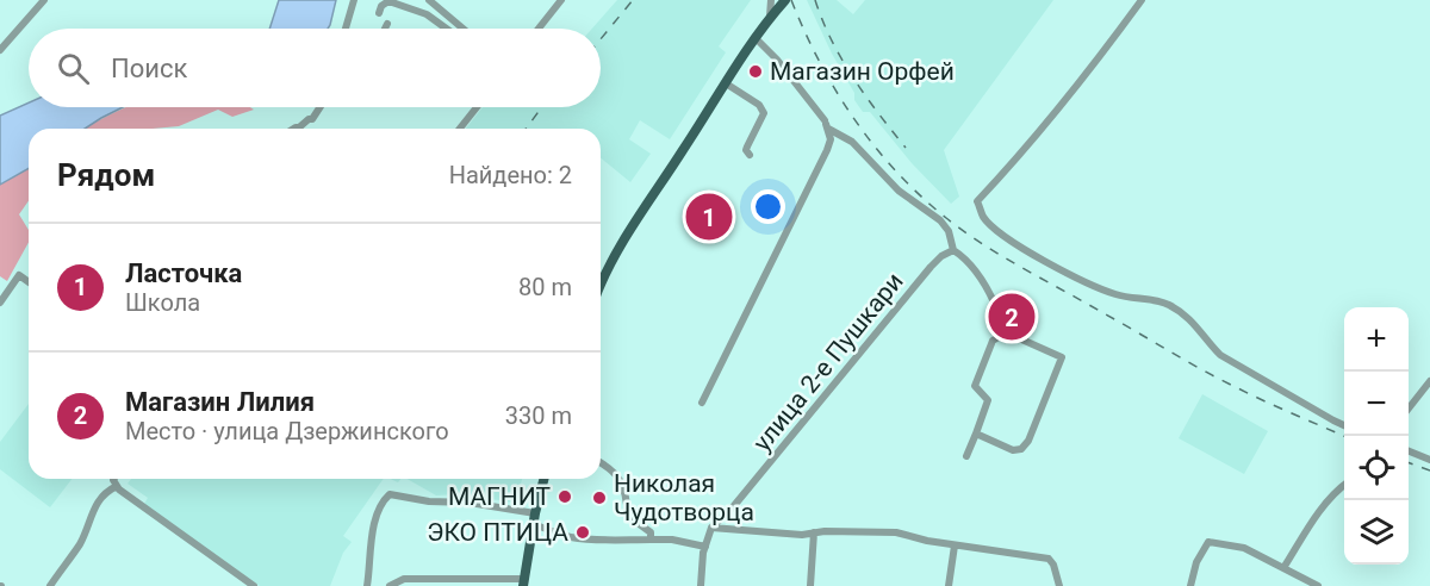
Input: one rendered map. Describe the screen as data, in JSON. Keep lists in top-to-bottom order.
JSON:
{
  "streets": {
    "street": ["улица 2-е Пушкари"]
  },
  "places": [
    "Магазин Орфей",
    "МАГНИТ",
    "Николая Чудотворца",
    "ЭКО ПТИЦА"
  ],
  "page": {
    "search": "Поиск",
    "heading": ["Рядом", "Найдено: 2"],
    "pins": ["1", "2"],
    "list": [
      {
        "mark": "1",
        "name": "Ласточка",
        "note": "Школа",
        "value": "80 m"
      },
      {
        "mark": "2",
        "name": "Магазин Лилия",
        "note": "Место · улица Дзержинского",
        "value": "330 m"
      }
    ],
    "map_buttons": ["+", "−"]
  }
}
